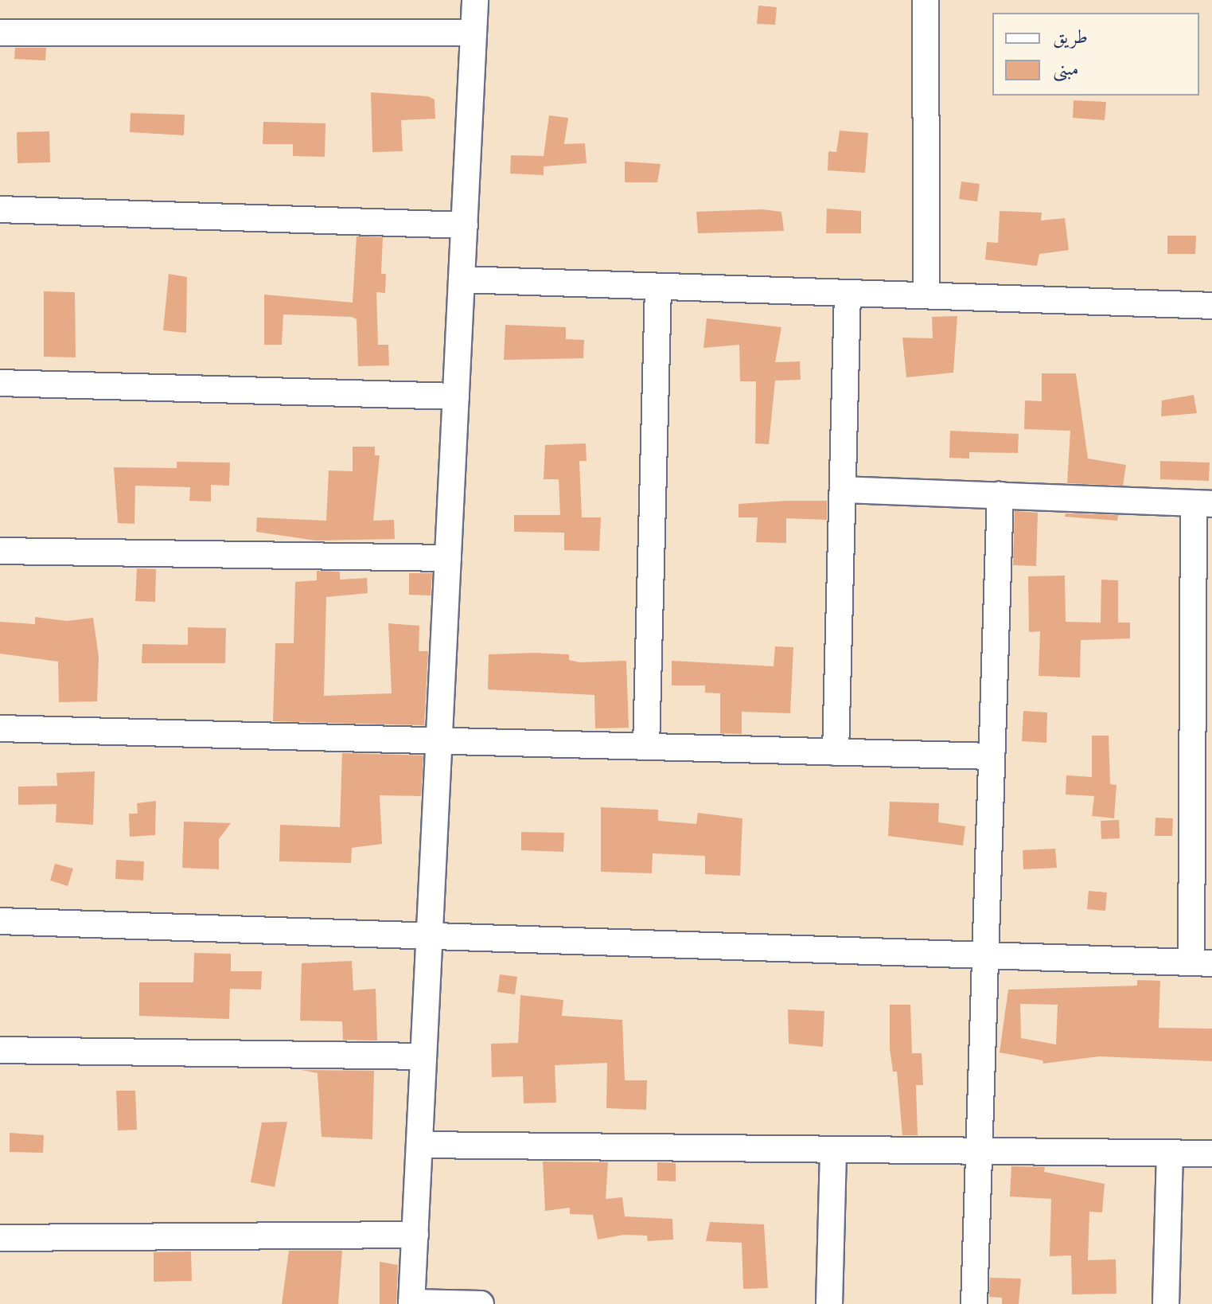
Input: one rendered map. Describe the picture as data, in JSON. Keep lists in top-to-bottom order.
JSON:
{
  "legend": ["طريق", "مبنى"]
}
